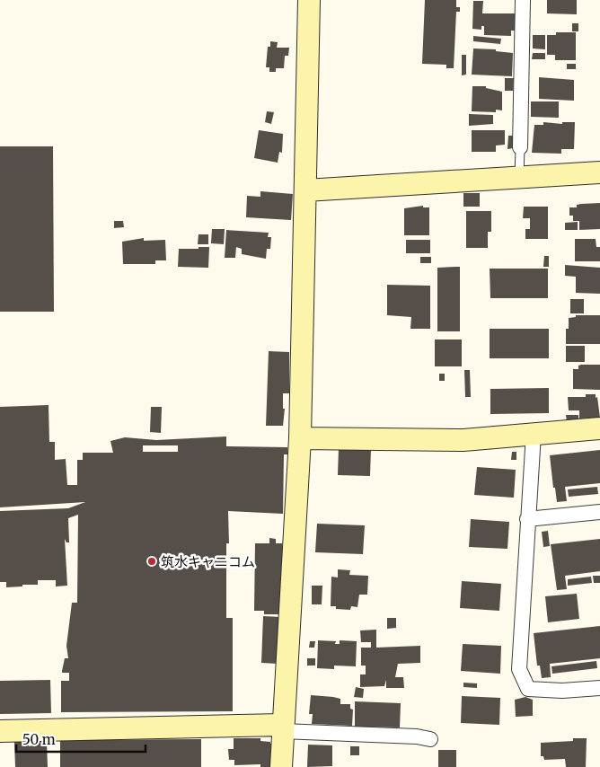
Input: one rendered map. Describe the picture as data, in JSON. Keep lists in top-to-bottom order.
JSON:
{
  "places": ["筑水キャニコム"],
  "scale_bar": "50 m"
}
